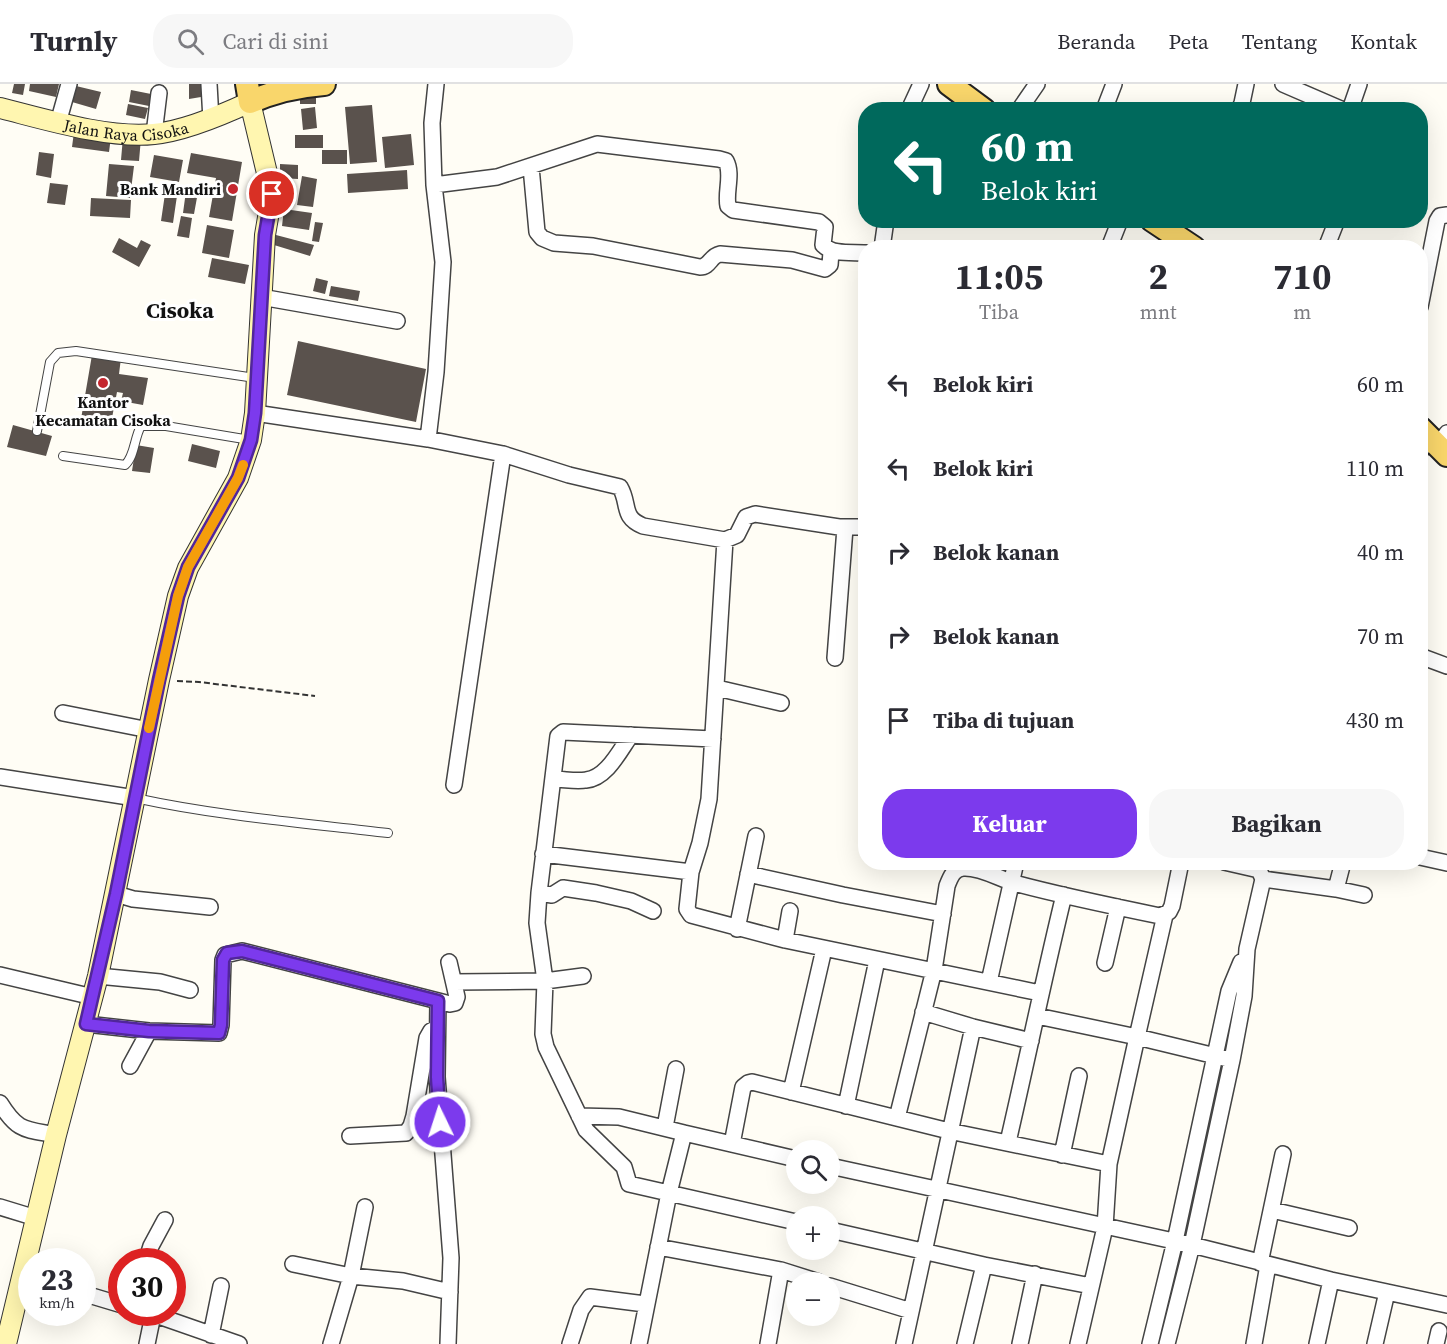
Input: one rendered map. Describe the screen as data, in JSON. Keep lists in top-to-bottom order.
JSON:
{
  "streets": {
    "street": ["Jalan Raya Cisoka"]
  },
  "districts": ["Cisoka"],
  "places": ["Bank Mandiri", "Kantor Kecamatan Cisoka"],
  "page": {
    "header": "Turnly",
    "search": "Cari di sini",
    "nav": [
      "Beranda",
      "Peta",
      "Tentang",
      "Kontak"
    ],
    "turn": ["60 m", "Belok kiri"],
    "eta": [
      "11:05",
      "Tiba",
      "2",
      "mnt",
      "710",
      "m"
    ],
    "list": [
      {
        "name": "Belok kiri",
        "value": "60 m"
      },
      {
        "name": "Belok kiri",
        "value": "110 m"
      },
      {
        "name": "Belok kanan",
        "value": "40 m"
      },
      {
        "name": "Belok kanan",
        "value": "70 m"
      },
      {
        "name": "Tiba di tujuan",
        "value": "430 m"
      }
    ],
    "buttons": ["Keluar", "Bagikan"],
    "map_buttons": ["+", "−"],
    "speed": "23 km/h",
    "limit": "30"
  }
}
